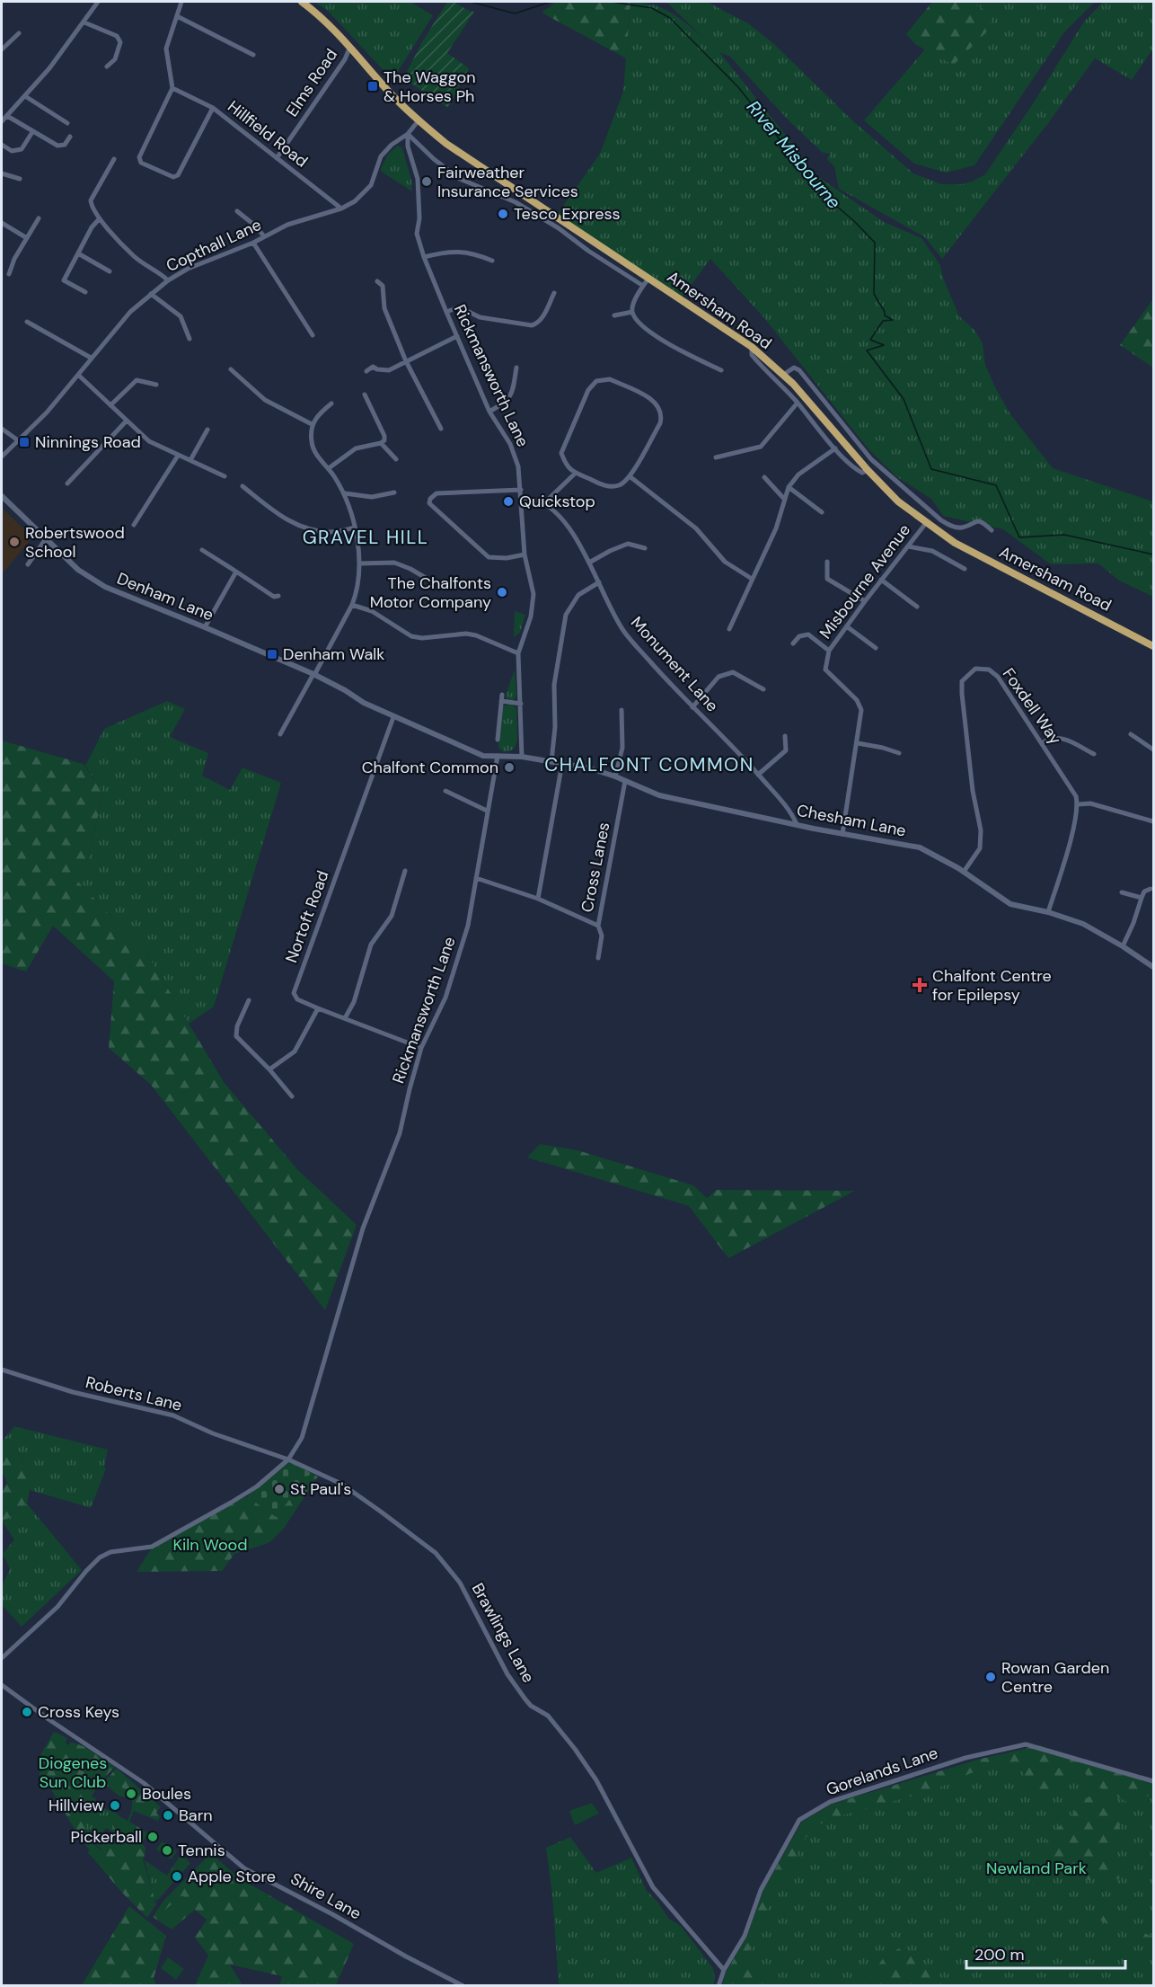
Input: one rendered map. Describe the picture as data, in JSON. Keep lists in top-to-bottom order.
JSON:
{
  "streets": {
    "highway": ["Amersham Road"],
    "street": [
      "Elms Road",
      "Hillfield Road",
      "Copthall Lane",
      "Rickmansworth Lane",
      "Misbourne Avenue",
      "Denham Lane",
      "Monument Lane",
      "Foxdell Way",
      "Chesham Lane",
      "Cross Lanes",
      "Nortoft Road",
      "Roberts Lane",
      "Brawlings Lane",
      "Gorelands Lane",
      "Shire Lane"
    ]
  },
  "crossings": [
    ["Elms Road", "Hillfield Road"],
    ["Elms Road", "Amersham Road"],
    ["Hillfield Road", "Copthall Lane"],
    ["Copthall Lane", "Rickmansworth Lane"],
    ["Amersham Road", "Misbourne Avenue"],
    ["Rickmansworth Lane", "Denham Lane"],
    ["Rickmansworth Lane", "Chesham Lane"],
    ["Rickmansworth Lane", "Cross Lanes"],
    ["Rickmansworth Lane", "Nortoft Road"],
    ["Rickmansworth Lane", "Roberts Lane"],
    ["Rickmansworth Lane", "Brawlings Lane"],
    ["Misbourne Avenue", "Chesham Lane"],
    ["Denham Lane", "Nortoft Road"],
    ["Monument Lane", "Chesham Lane"],
    ["Foxdell Way", "Chesham Lane"],
    ["Chesham Lane", "Cross Lanes"],
    ["Roberts Lane", "Brawlings Lane"],
    ["Brawlings Lane", "Gorelands Lane"]
  ],
  "districts": ["GRAVEL HILL", "CHALFONT COMMON"],
  "water": ["River Misbourne"],
  "parks": ["Kiln Wood", "Diogenes Sun Club", "Newland Park"],
  "places": {
    "transit": ["The Waggon & Horses Ph", "Ninnings Road", "Denham Walk"],
    "other": [
      "Fairweather Insurance Services",
      "Tesco Express",
      "Quickstop",
      "Robertswood School",
      "The Chalfonts Motor Company",
      "Chalfont Common",
      "St Paul's",
      "Rowan Garden Centre",
      "Cross Keys",
      "Boules",
      "Hillview",
      "Barn",
      "Pickerball",
      "Tennis",
      "Apple Store"
    ],
    "health": ["Chalfont Centre for Epilepsy"]
  },
  "scale_bar": "200 m"
}
